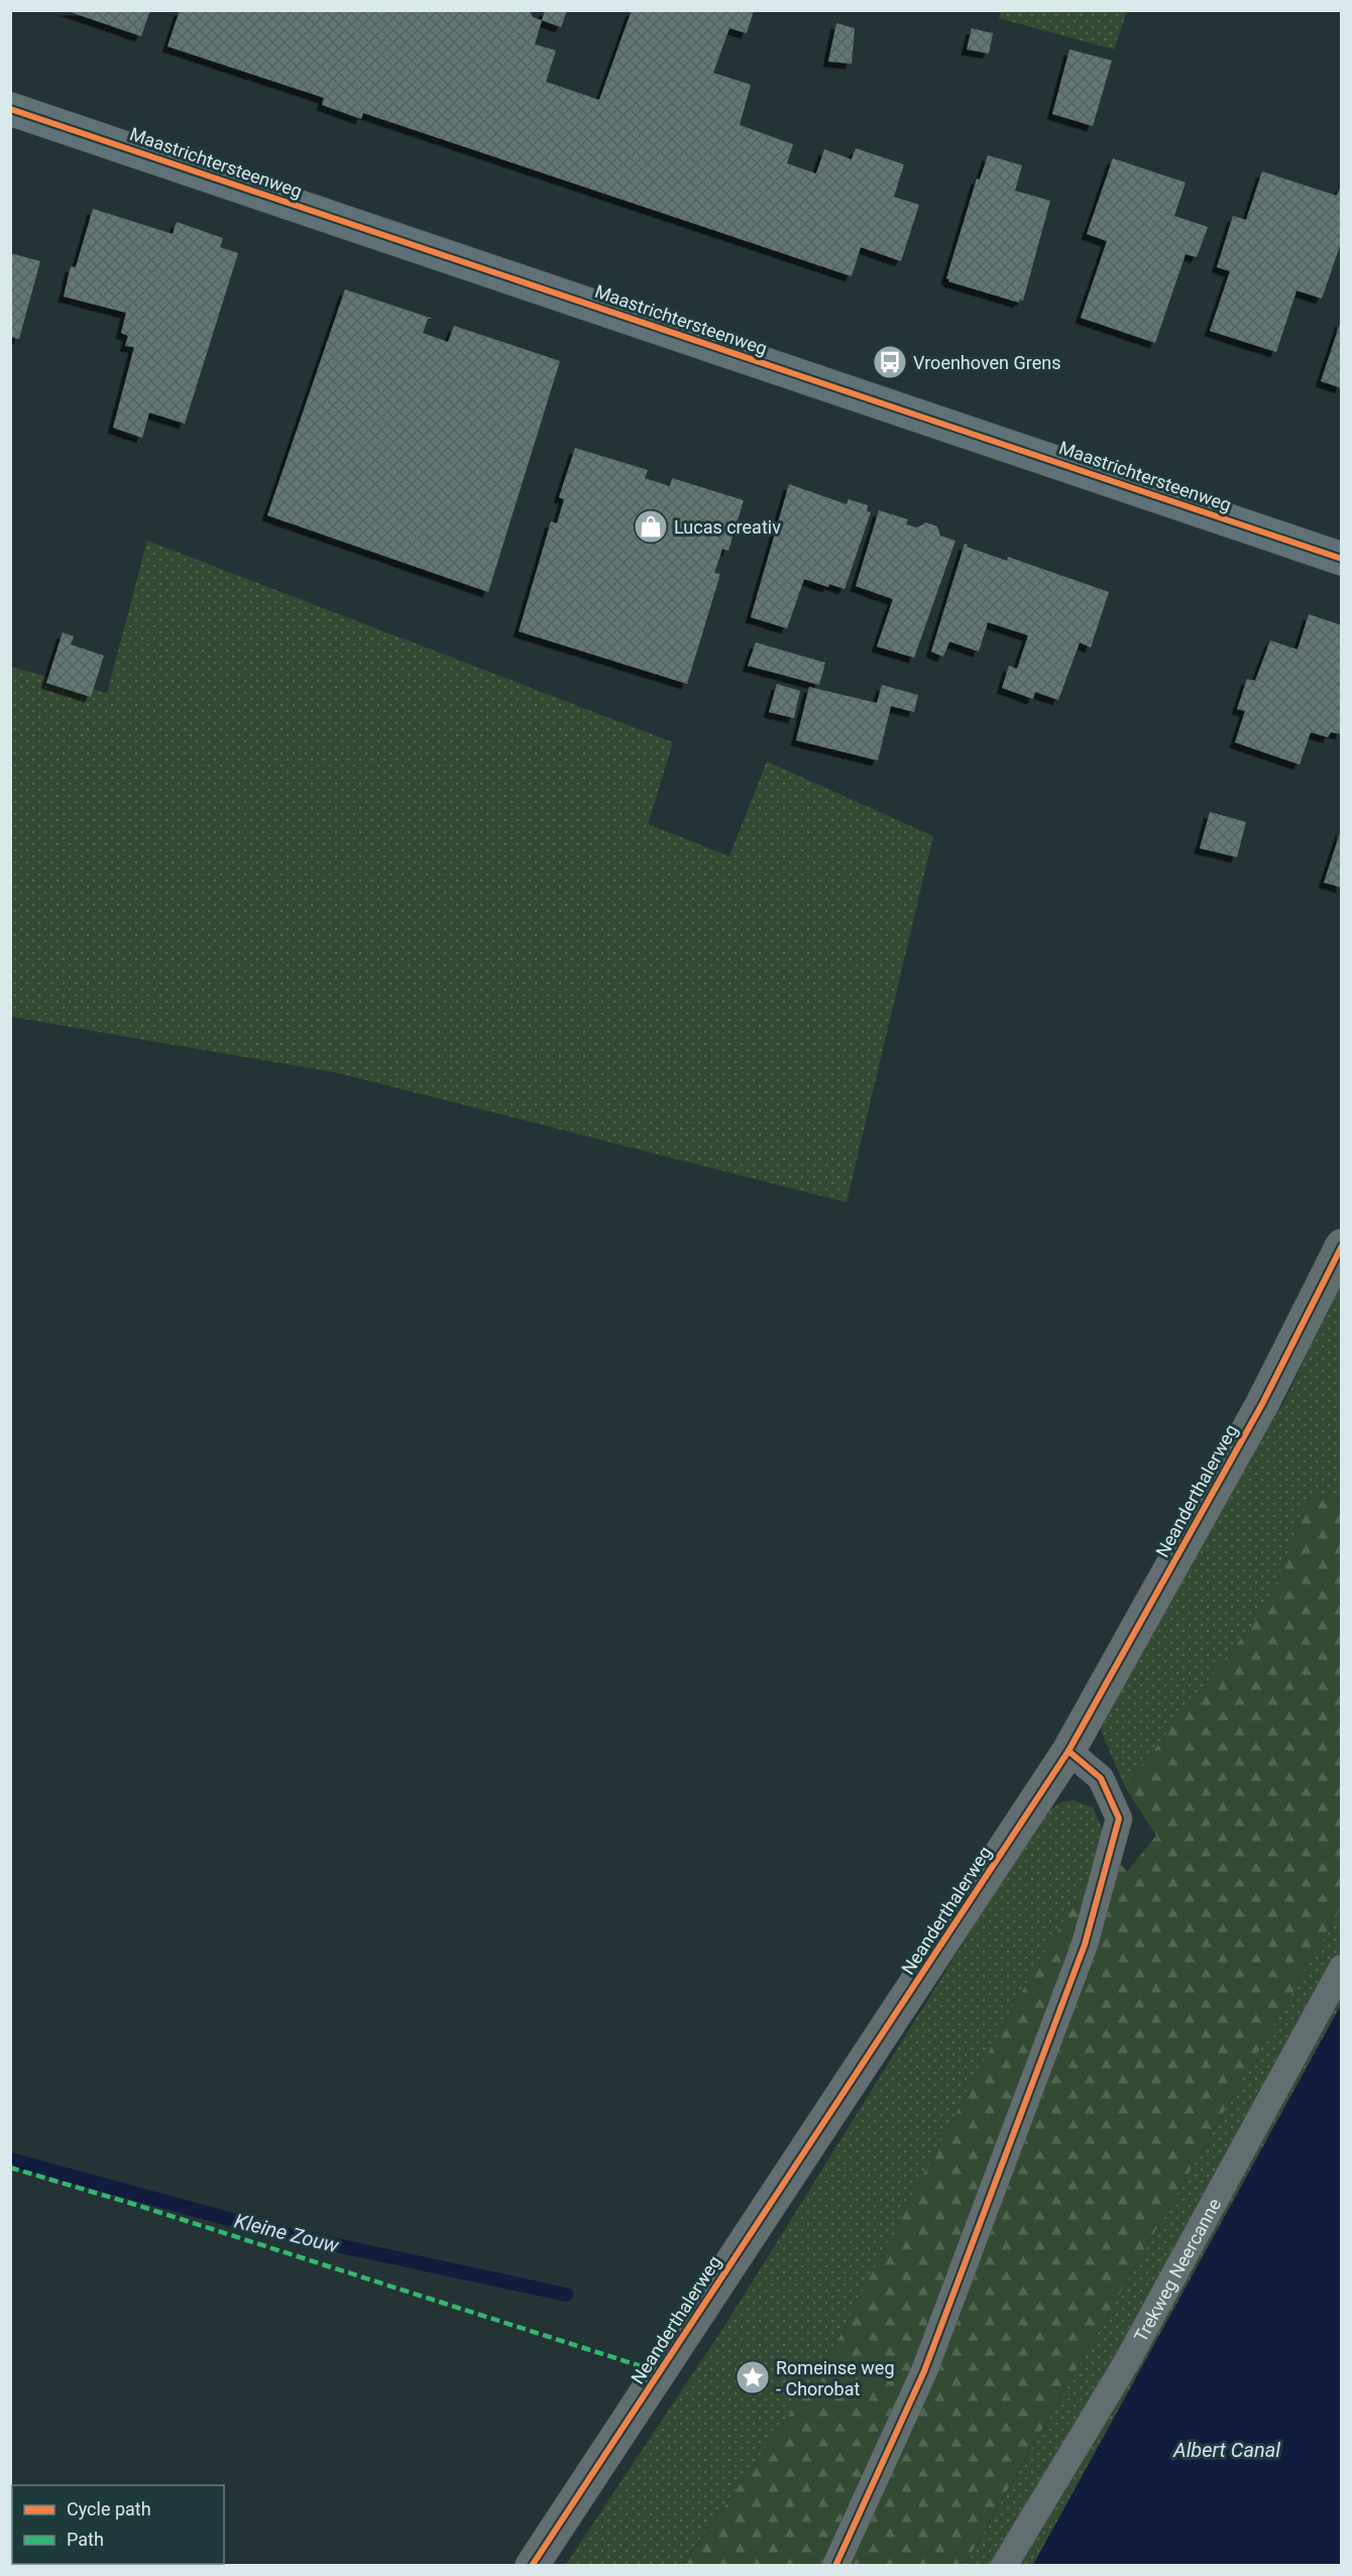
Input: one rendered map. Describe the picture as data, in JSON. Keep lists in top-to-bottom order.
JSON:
{
  "streets": {
    "main road": ["Maastrichtersteenweg"],
    "street": ["Neanderthalerweg"],
    "lane": ["Trekweg Neercanne"]
  },
  "water": ["Kleine Zouw", "Albert Canal"],
  "places": {
    "bus stop": ["Vroenhoven Grens"],
    "shop": ["Lucas creativ"],
    "place": ["Romeinse weg - Chorobat"]
  },
  "legend": ["Cycle path", "Path"]
}
